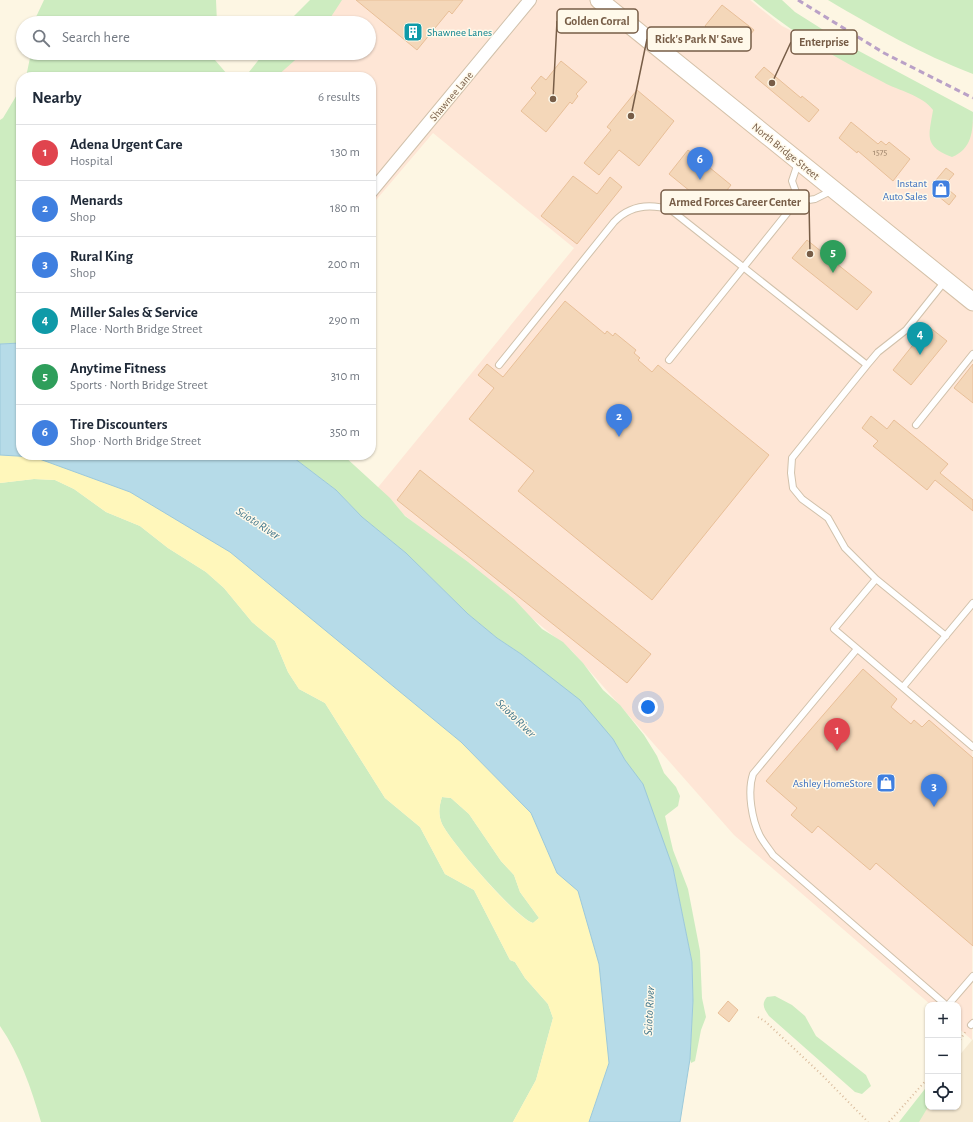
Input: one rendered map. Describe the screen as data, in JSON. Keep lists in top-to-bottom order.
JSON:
{
  "streets": {
    "main road": ["North Bridge Street"],
    "street": ["Shawnee Lane"]
  },
  "water": ["Scioto River"],
  "places": {
    "building": ["Shawnee Lanes"],
    "other": [
      "Enterprise",
      "Golden Corral",
      "Rick's Park N' Save",
      "Armed Forces Career Center"
    ],
    "shop": ["Instant Auto Sales", "Ashley HomeStore"]
  },
  "house_numbers": ["1575"],
  "page": {
    "search": "Search here",
    "heading": ["Nearby", "6 results"],
    "list": [
      {
        "mark": "1",
        "name": "Adena Urgent Care",
        "note": "Hospital",
        "value": "130 m"
      },
      {
        "mark": "2",
        "name": "Menards",
        "note": "Shop",
        "value": "180 m"
      },
      {
        "mark": "3",
        "name": "Rural King",
        "note": "Shop",
        "value": "200 m"
      },
      {
        "mark": "4",
        "name": "Miller Sales & Service",
        "note": "Place · North Bridge Street",
        "value": "290 m"
      },
      {
        "mark": "5",
        "name": "Anytime Fitness",
        "note": "Sports · North Bridge Street",
        "value": "310 m"
      },
      {
        "mark": "6",
        "name": "Tire Discounters",
        "note": "Shop · North Bridge Street",
        "value": "350 m"
      }
    ],
    "pins": [
      "6",
      "5",
      "4",
      "2",
      "1",
      "3"
    ],
    "map_buttons": ["+", "−"]
  }
}
